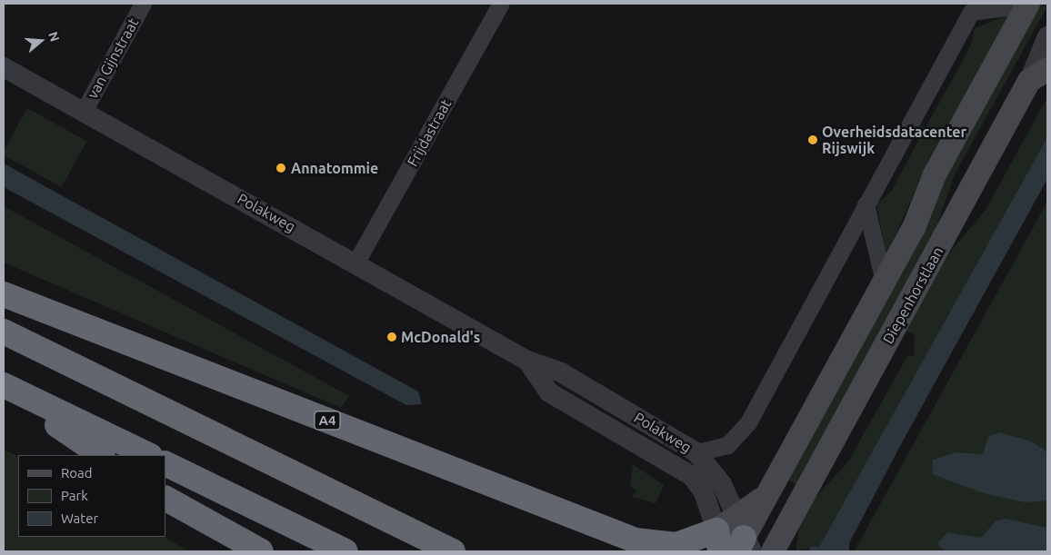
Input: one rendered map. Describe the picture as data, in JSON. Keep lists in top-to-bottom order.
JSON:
{
  "streets": {
    "highway": ["A4"],
    "main road": ["Diepenhorstlaan"],
    "street": ["van Gijnstraat", "Frijdastraat", "Polakweg"]
  },
  "crossings": [
    ["van Gijnstraat", "Polakweg"],
    ["Frijdastraat", "Polakweg"],
    ["Polakweg", "A4"]
  ],
  "places": ["Overheidsdatacenter Rijswijk", "Annatommie", "McDonald's"],
  "legend": ["Road", "Park", "Water"],
  "north": "right"
}
